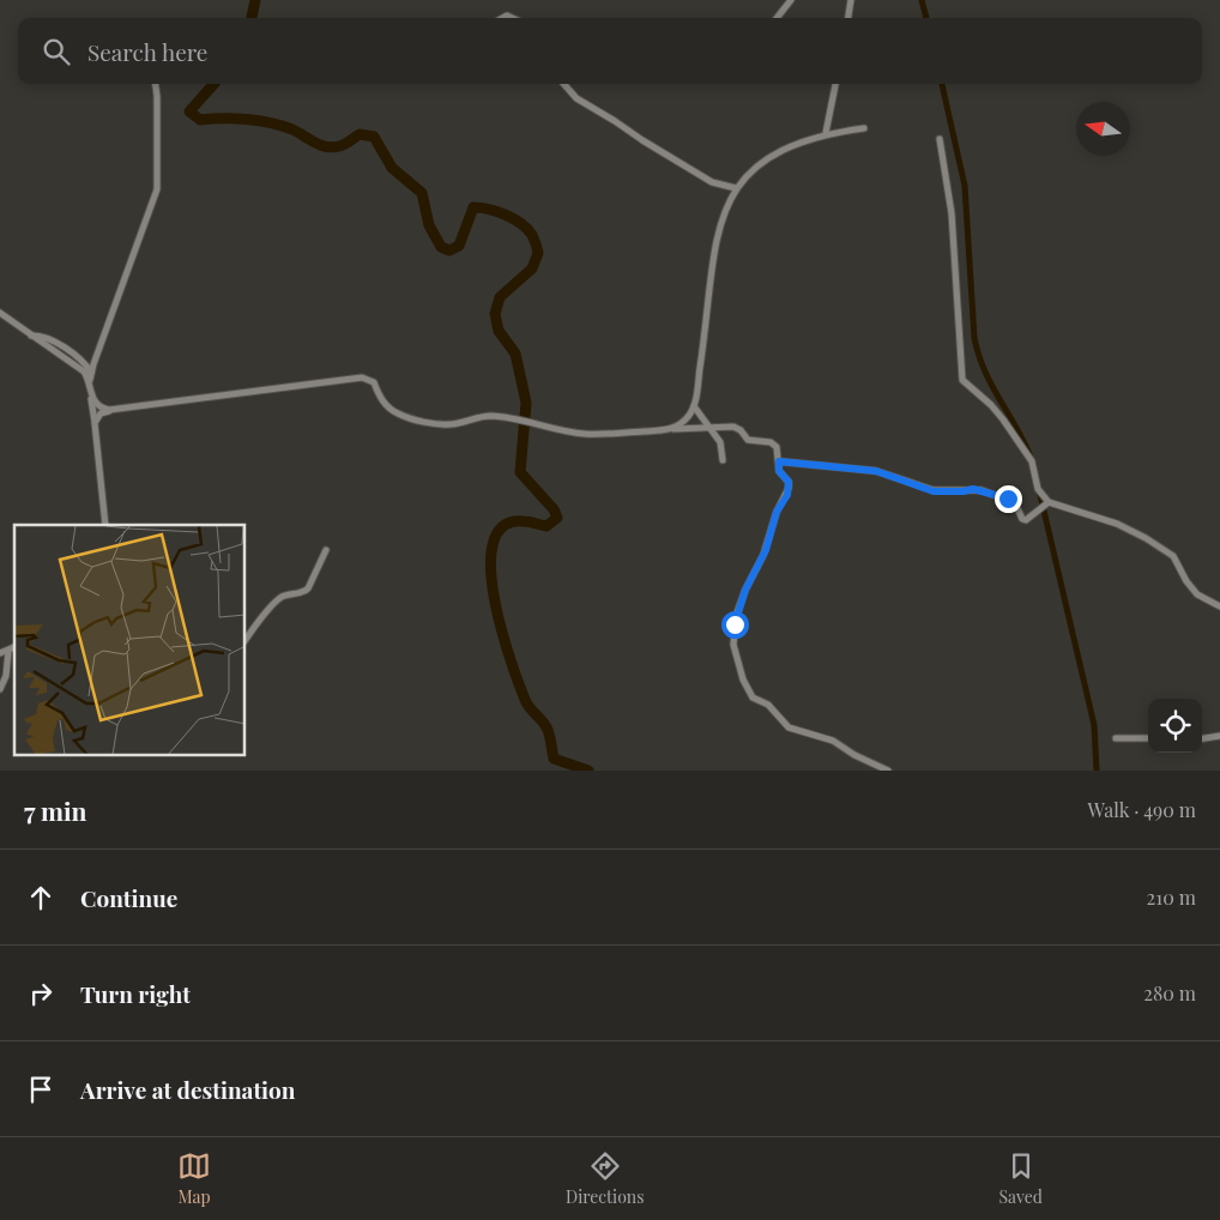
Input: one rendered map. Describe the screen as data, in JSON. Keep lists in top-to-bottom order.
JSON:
{
  "north": "left",
  "page": {
    "search": "Search here",
    "heading": ["7 min", "Walk · 490 m"],
    "list": [
      ["Continue", "210 m"],
      ["Turn right", "280 m"],
      "Arrive at destination"
    ],
    "nav": ["Map", "Directions", "Saved"]
  }
}
